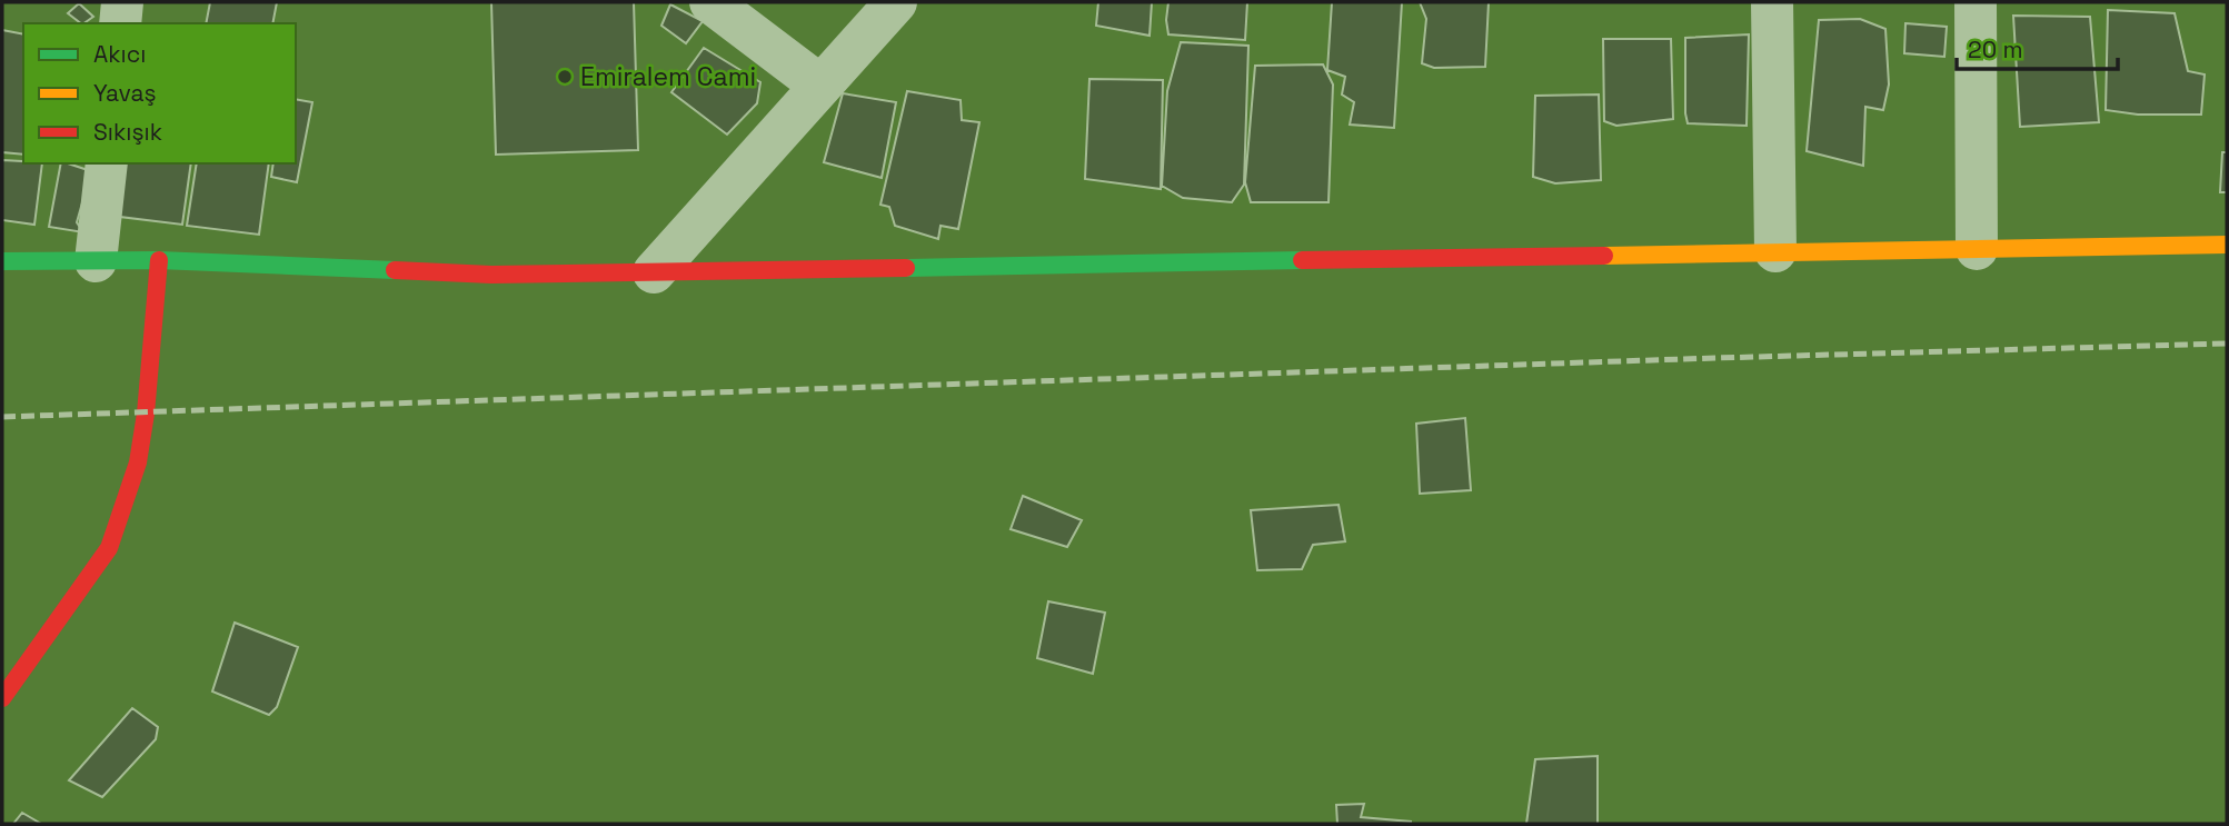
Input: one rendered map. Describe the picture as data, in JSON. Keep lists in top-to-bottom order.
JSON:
{
  "places": ["Emiralem Cami"],
  "legend": ["Akıcı", "Yavaş", "Sıkışık"],
  "scale_bar": "20 m"
}
